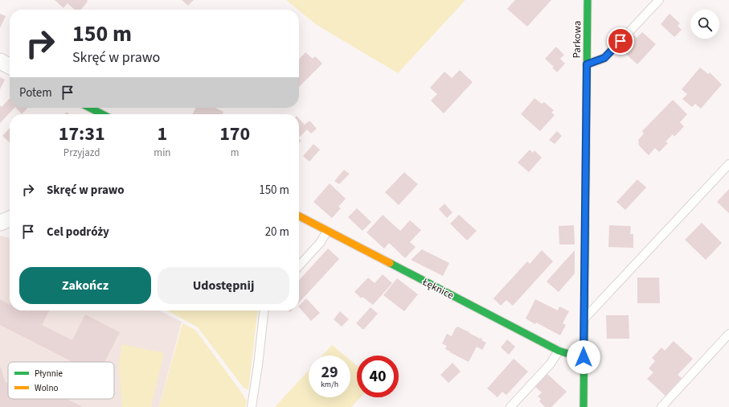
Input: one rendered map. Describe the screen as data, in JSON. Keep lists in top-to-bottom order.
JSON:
{
  "streets": {
    "street": ["Parkowa", "Łęknice"]
  },
  "crossings": [
    ["Parkowa", "Łęknice"]
  ],
  "legend": ["Płynnie", "Wolno"],
  "page": {
    "turn": ["150 m", "Skręć w prawo"],
    "then": "Potem",
    "eta": [
      "17:31",
      "Przyjazd",
      "1",
      "min",
      "170",
      "m"
    ],
    "list": [
      {
        "name": "Skręć w prawo",
        "value": "150 m"
      },
      {
        "name": "Cel podróży",
        "value": "20 m"
      }
    ],
    "buttons": ["Zakończ", "Udostępnij"],
    "speed": "29 km/h",
    "limit": "40"
  }
}
